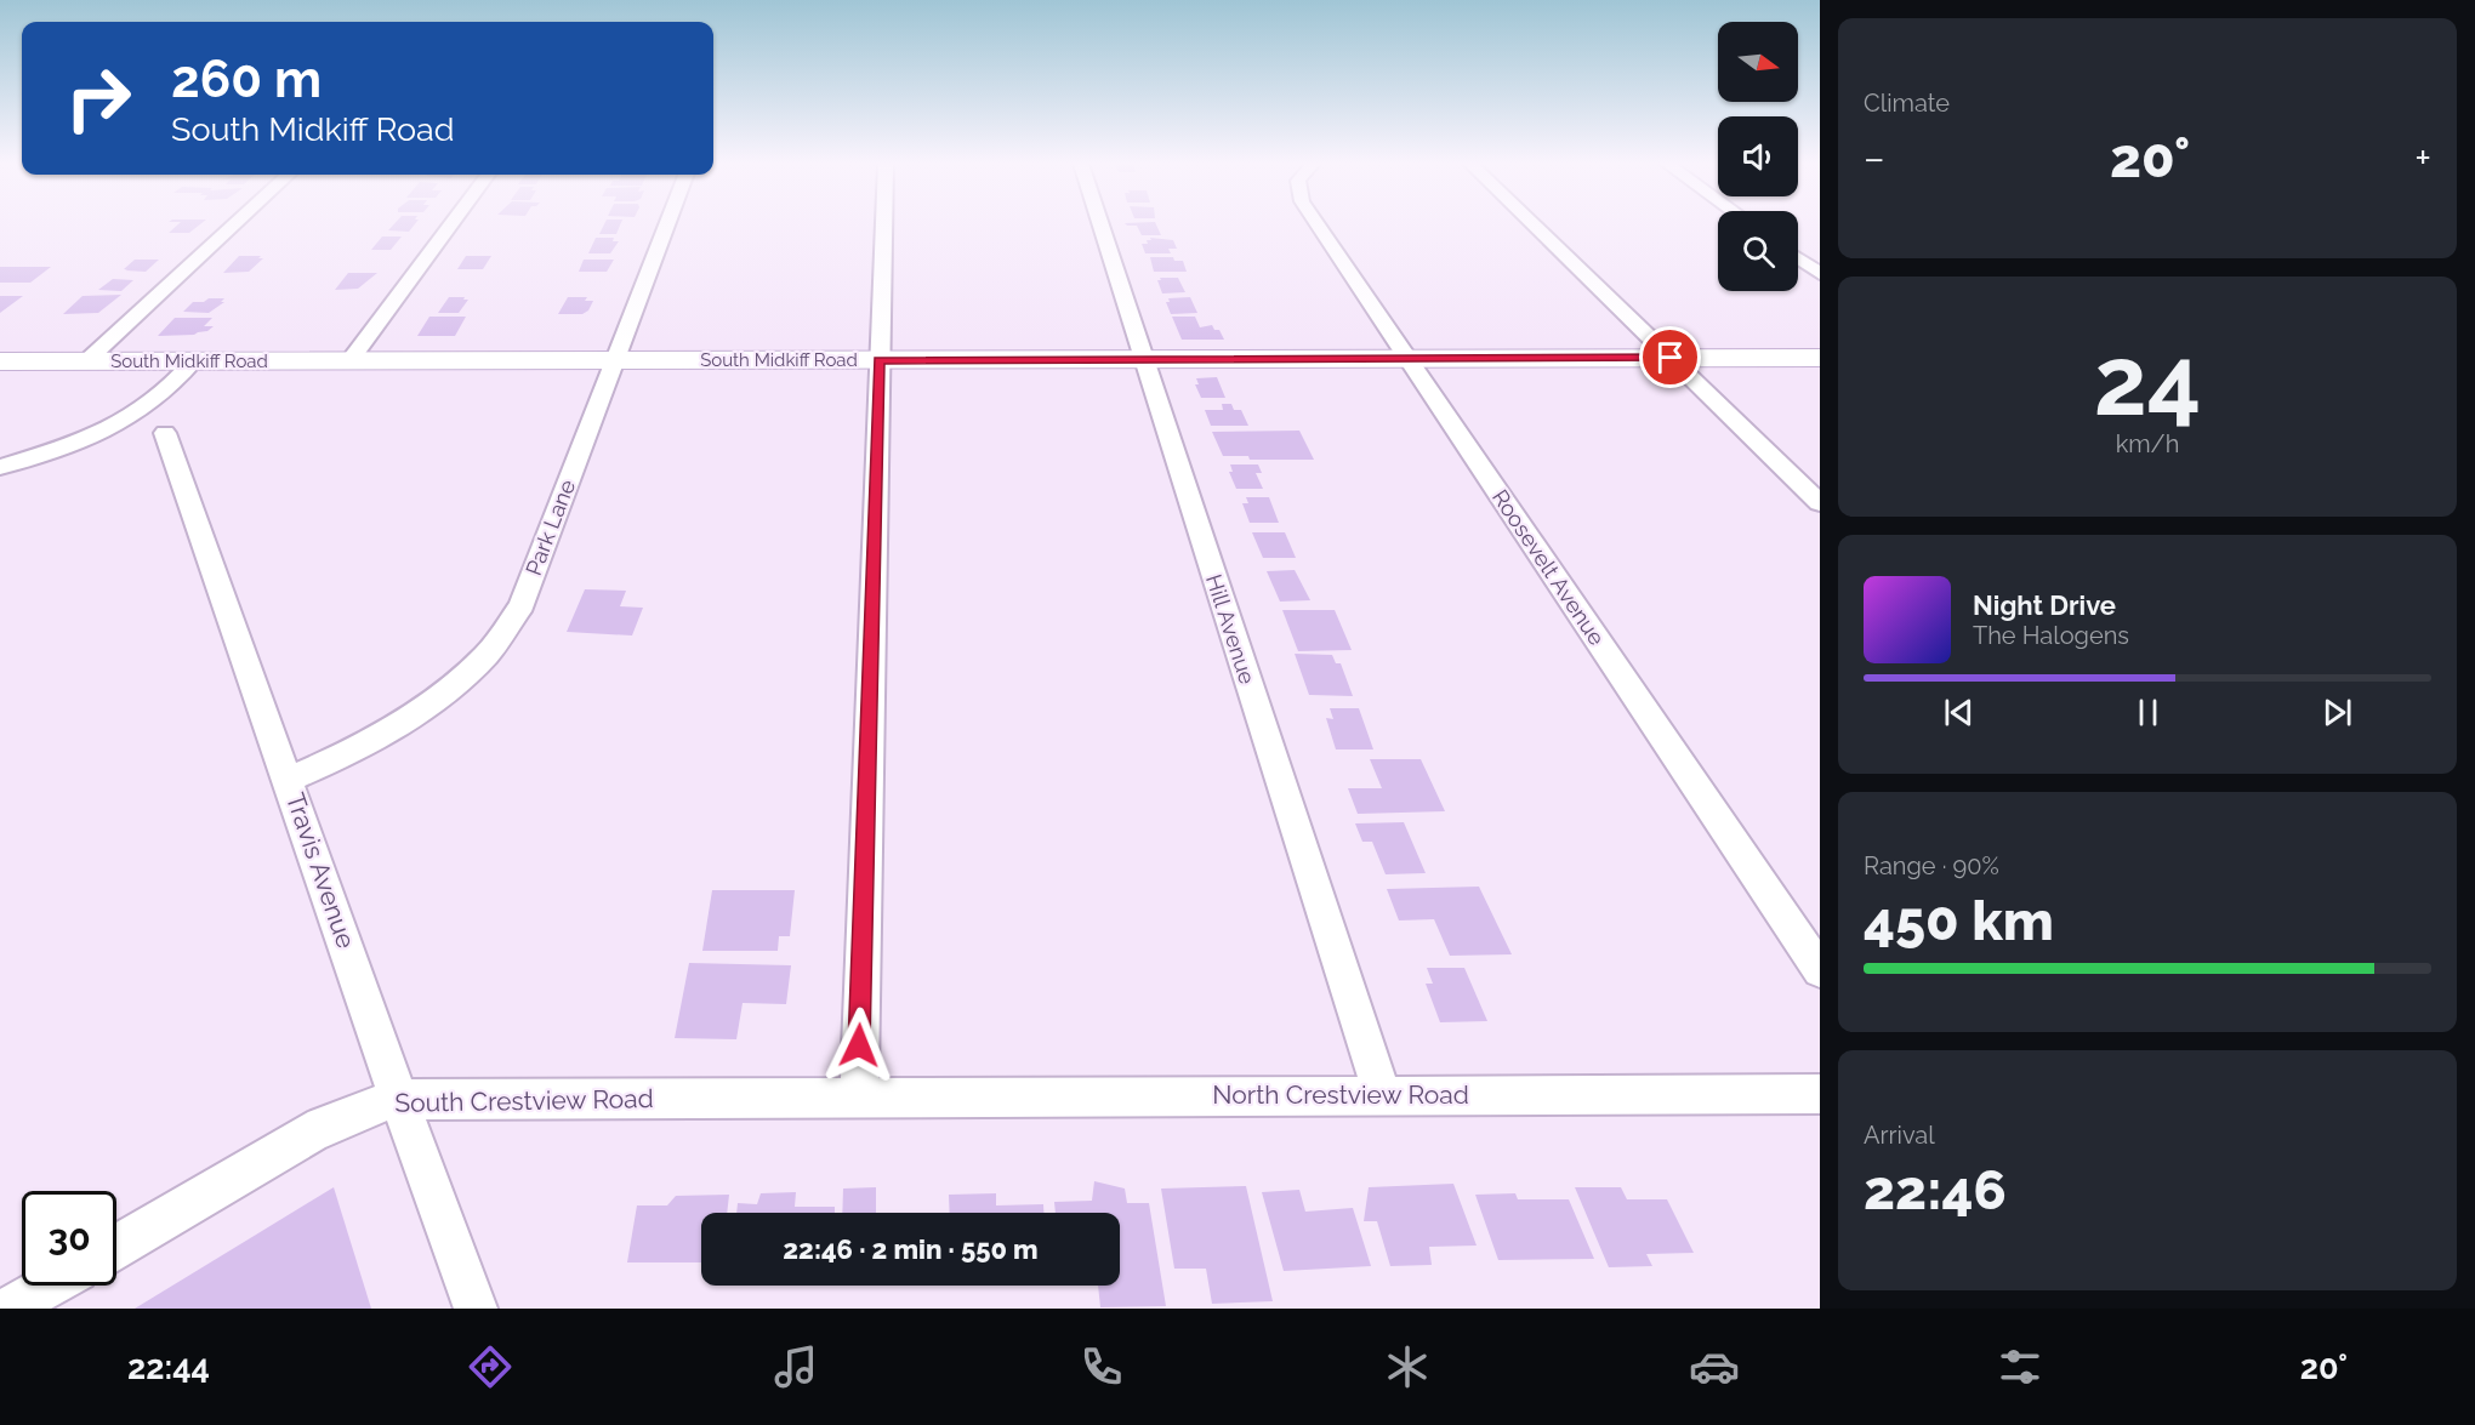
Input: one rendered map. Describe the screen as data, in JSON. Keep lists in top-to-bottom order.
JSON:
{
  "streets": {
    "main road": ["South Midkiff Road"],
    "street": [
      "Park Lane",
      "Roosevelt Avenue",
      "Hill Avenue",
      "Travis Avenue",
      "North Crestview Road",
      "South Crestview Road"
    ]
  },
  "crossings": [
    ["South Midkiff Road", "Park Lane"],
    ["South Midkiff Road", "Roosevelt Avenue"],
    ["South Midkiff Road", "Hill Avenue"],
    ["Park Lane", "Travis Avenue"],
    ["Hill Avenue", "North Crestview Road"],
    ["Travis Avenue", "South Crestview Road"],
    ["North Crestview Road", "South Crestview Road"]
  ],
  "north": "right",
  "page": {
    "tile": [
      "Climate",
      ["24", "km/h"],
      ["Range · 90%", "450 km"],
      ["Arrival", "22:46"]
    ],
    "turn": ["260 m", "South Midkiff Road"],
    "heat": ["−", "20°", "+"],
    "song": ["Night Drive", "The Halogens"],
    "limit": "30",
    "trip": "22:46 · 2 min · 550 m",
    "tabs": ["22:44", "20°"]
  }
}
